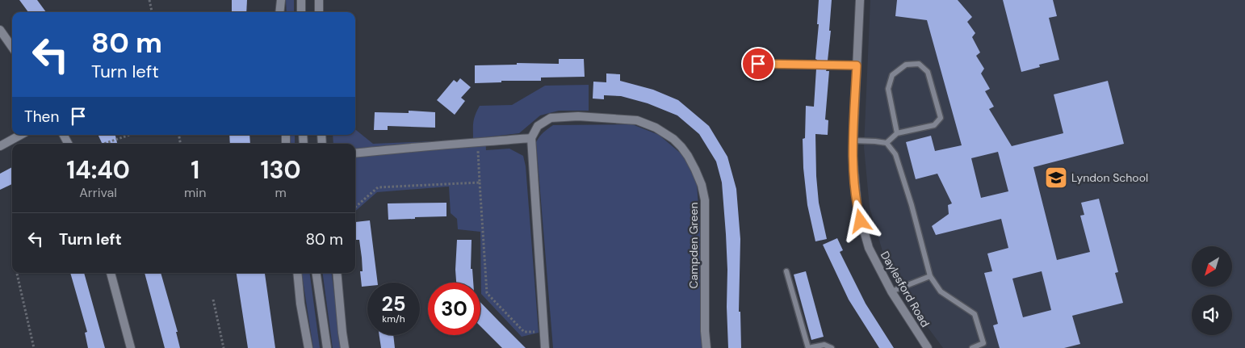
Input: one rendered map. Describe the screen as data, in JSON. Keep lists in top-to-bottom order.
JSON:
{
  "streets": {
    "street": ["Campden Green", "Daylesford Road"]
  },
  "places": {
    "school or university": ["Lyndon School"]
  },
  "north": "bottom left",
  "page": {
    "turn": ["80 m", "Turn left"],
    "then": "Then",
    "eta": [
      "14:40",
      "Arrival",
      "1",
      "min",
      "130",
      "m"
    ],
    "list": [
      {
        "name": "Turn left",
        "value": "80 m"
      }
    ],
    "speed": "25 km/h",
    "limit": "30"
  }
}
